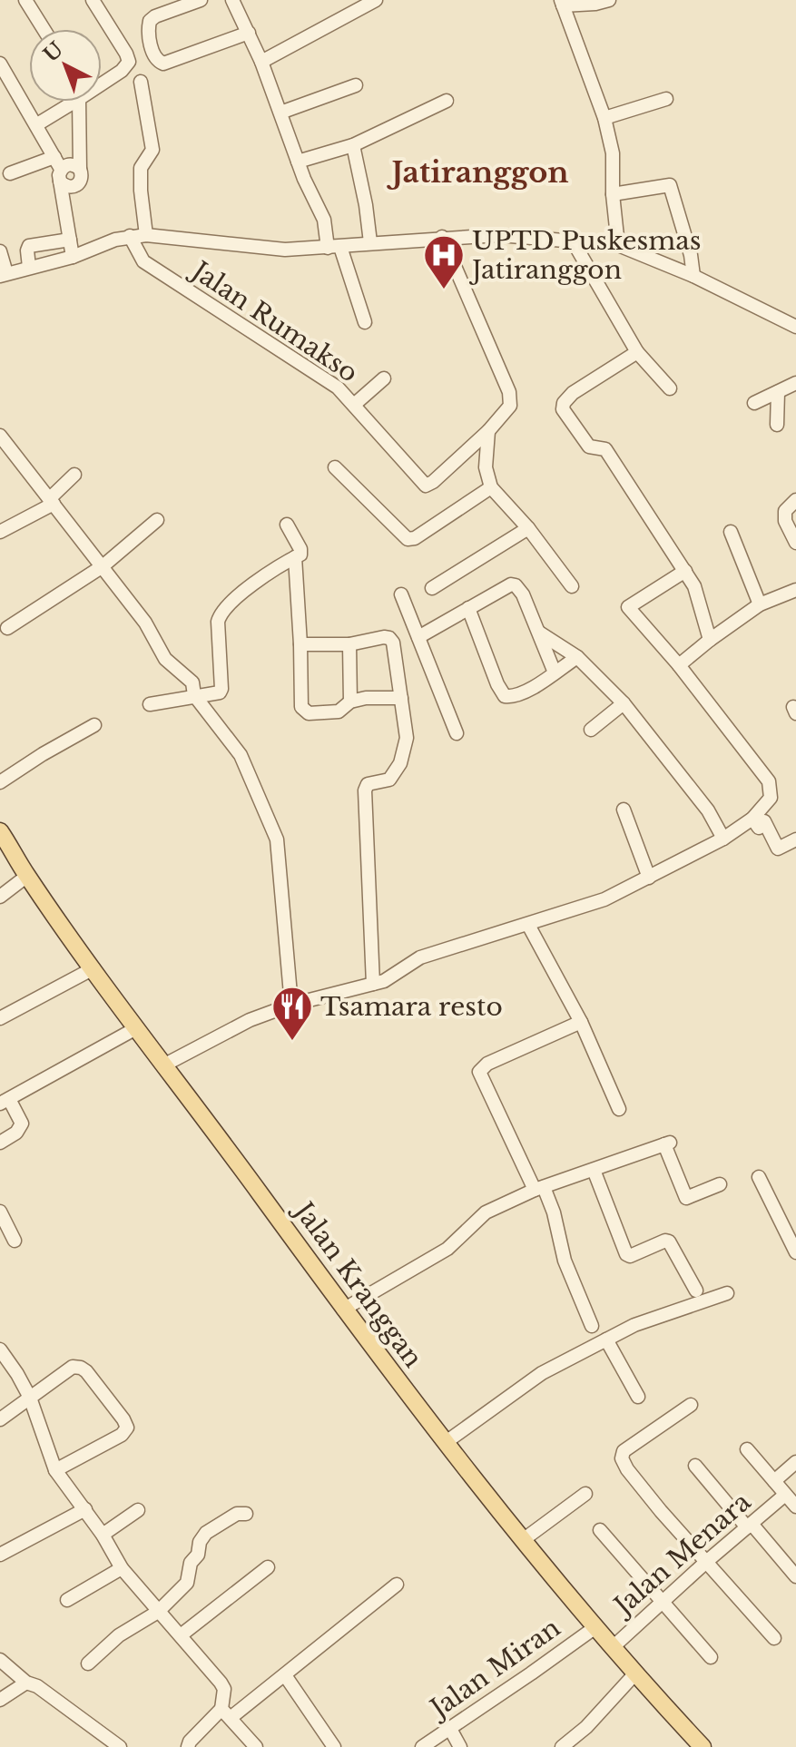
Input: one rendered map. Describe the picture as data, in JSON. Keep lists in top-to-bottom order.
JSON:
{
  "streets": {
    "main road": ["Jalan Kranggan"],
    "street": ["Jalan Rumakso", "Jalan Menara", "Jalan Miran"]
  },
  "crossings": [
    ["Jalan Kranggan", "Jalan Menara"],
    ["Jalan Kranggan", "Jalan Miran"]
  ],
  "districts": ["Jatiranggon"],
  "places": {
    "hospital": ["UPTD Puskesmas Jatiranggon"],
    "restaurant": ["Tsamara resto"]
  },
  "north": "top left"
}
